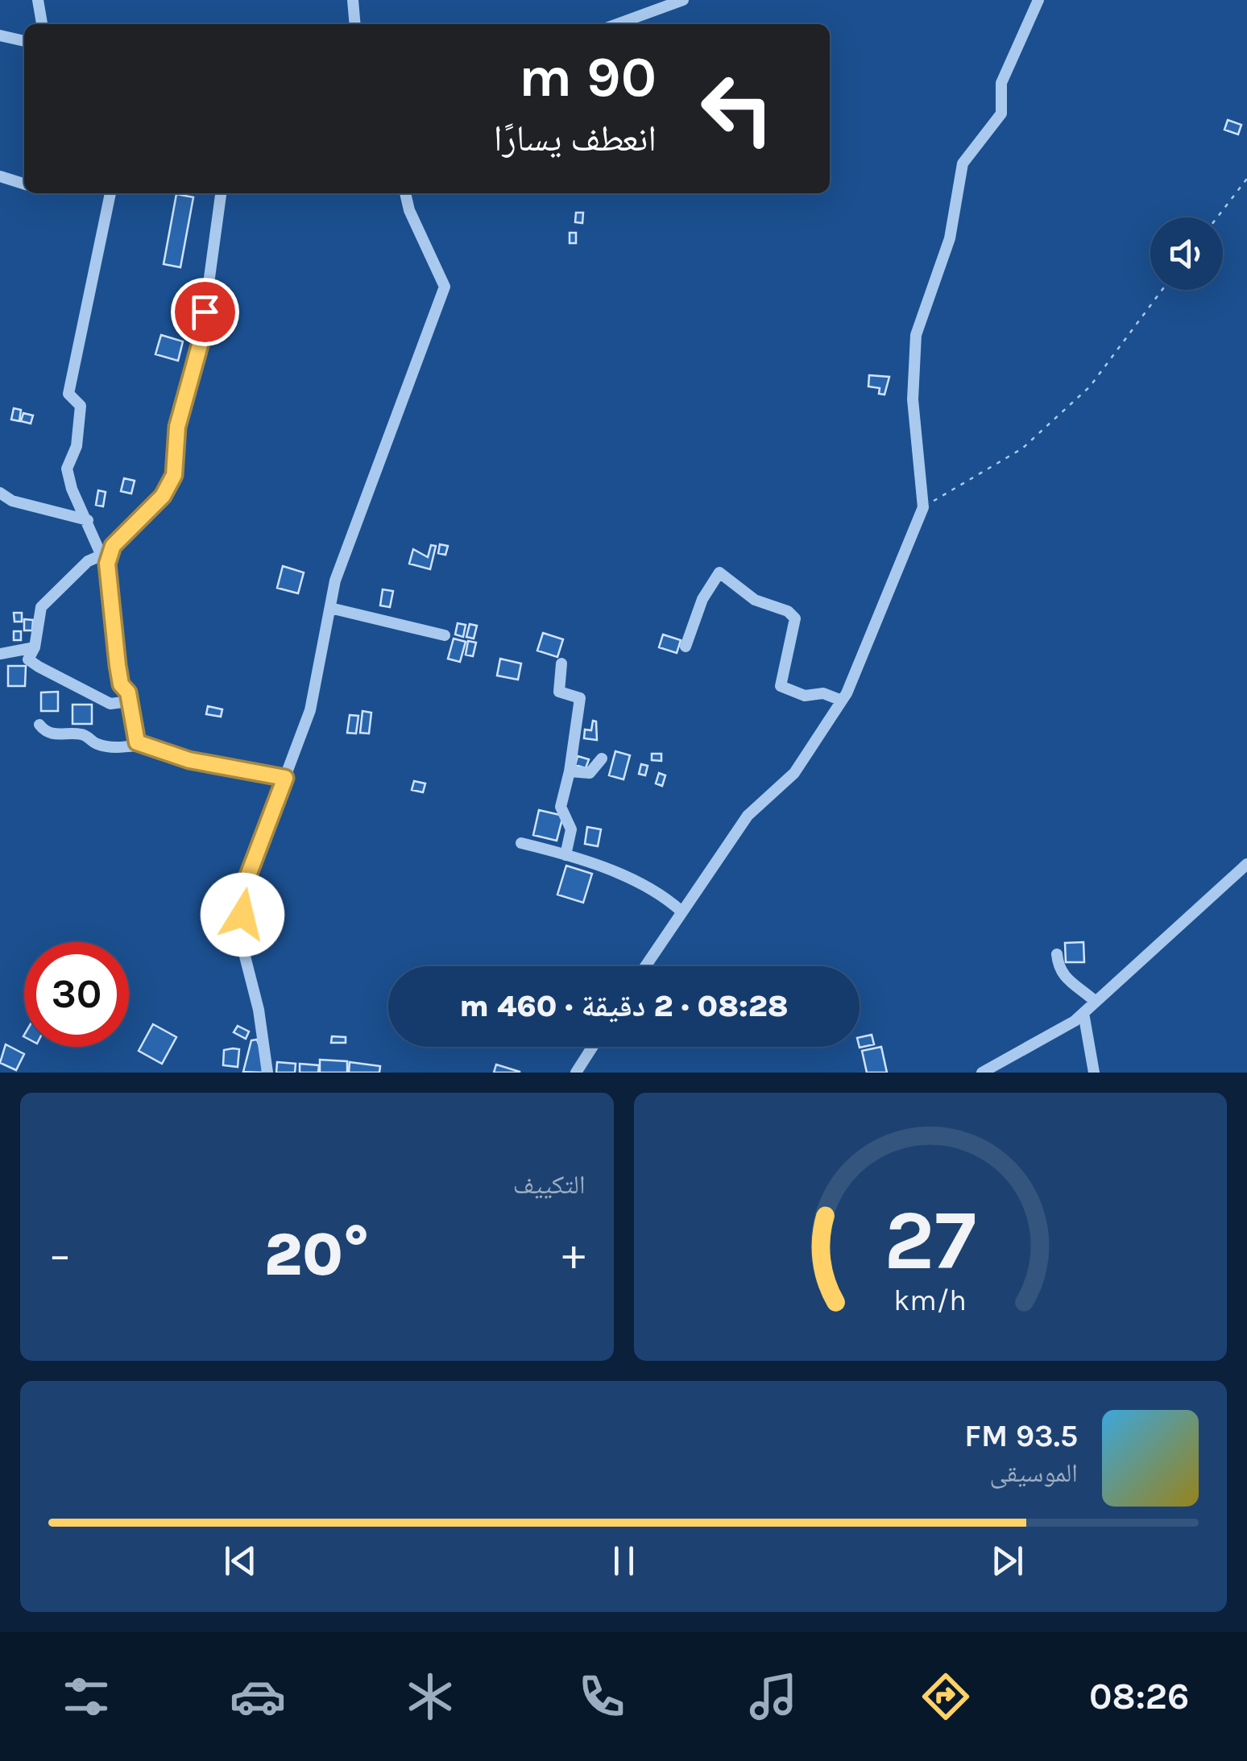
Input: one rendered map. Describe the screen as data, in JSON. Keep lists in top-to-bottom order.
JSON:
{
  "page": {
    "turn": ["90 m", "انعطف يسارًا"],
    "limit": "30",
    "trip": "08:28 · 2 دقيقة · 460 m",
    "tile": "التكييف",
    "heat": ["−", "20°", "+"],
    "song": ["93.5 FM", "الموسيقى"],
    "tabs": "08:26",
    "gauge": ["27", "km/h"]
  }
}
